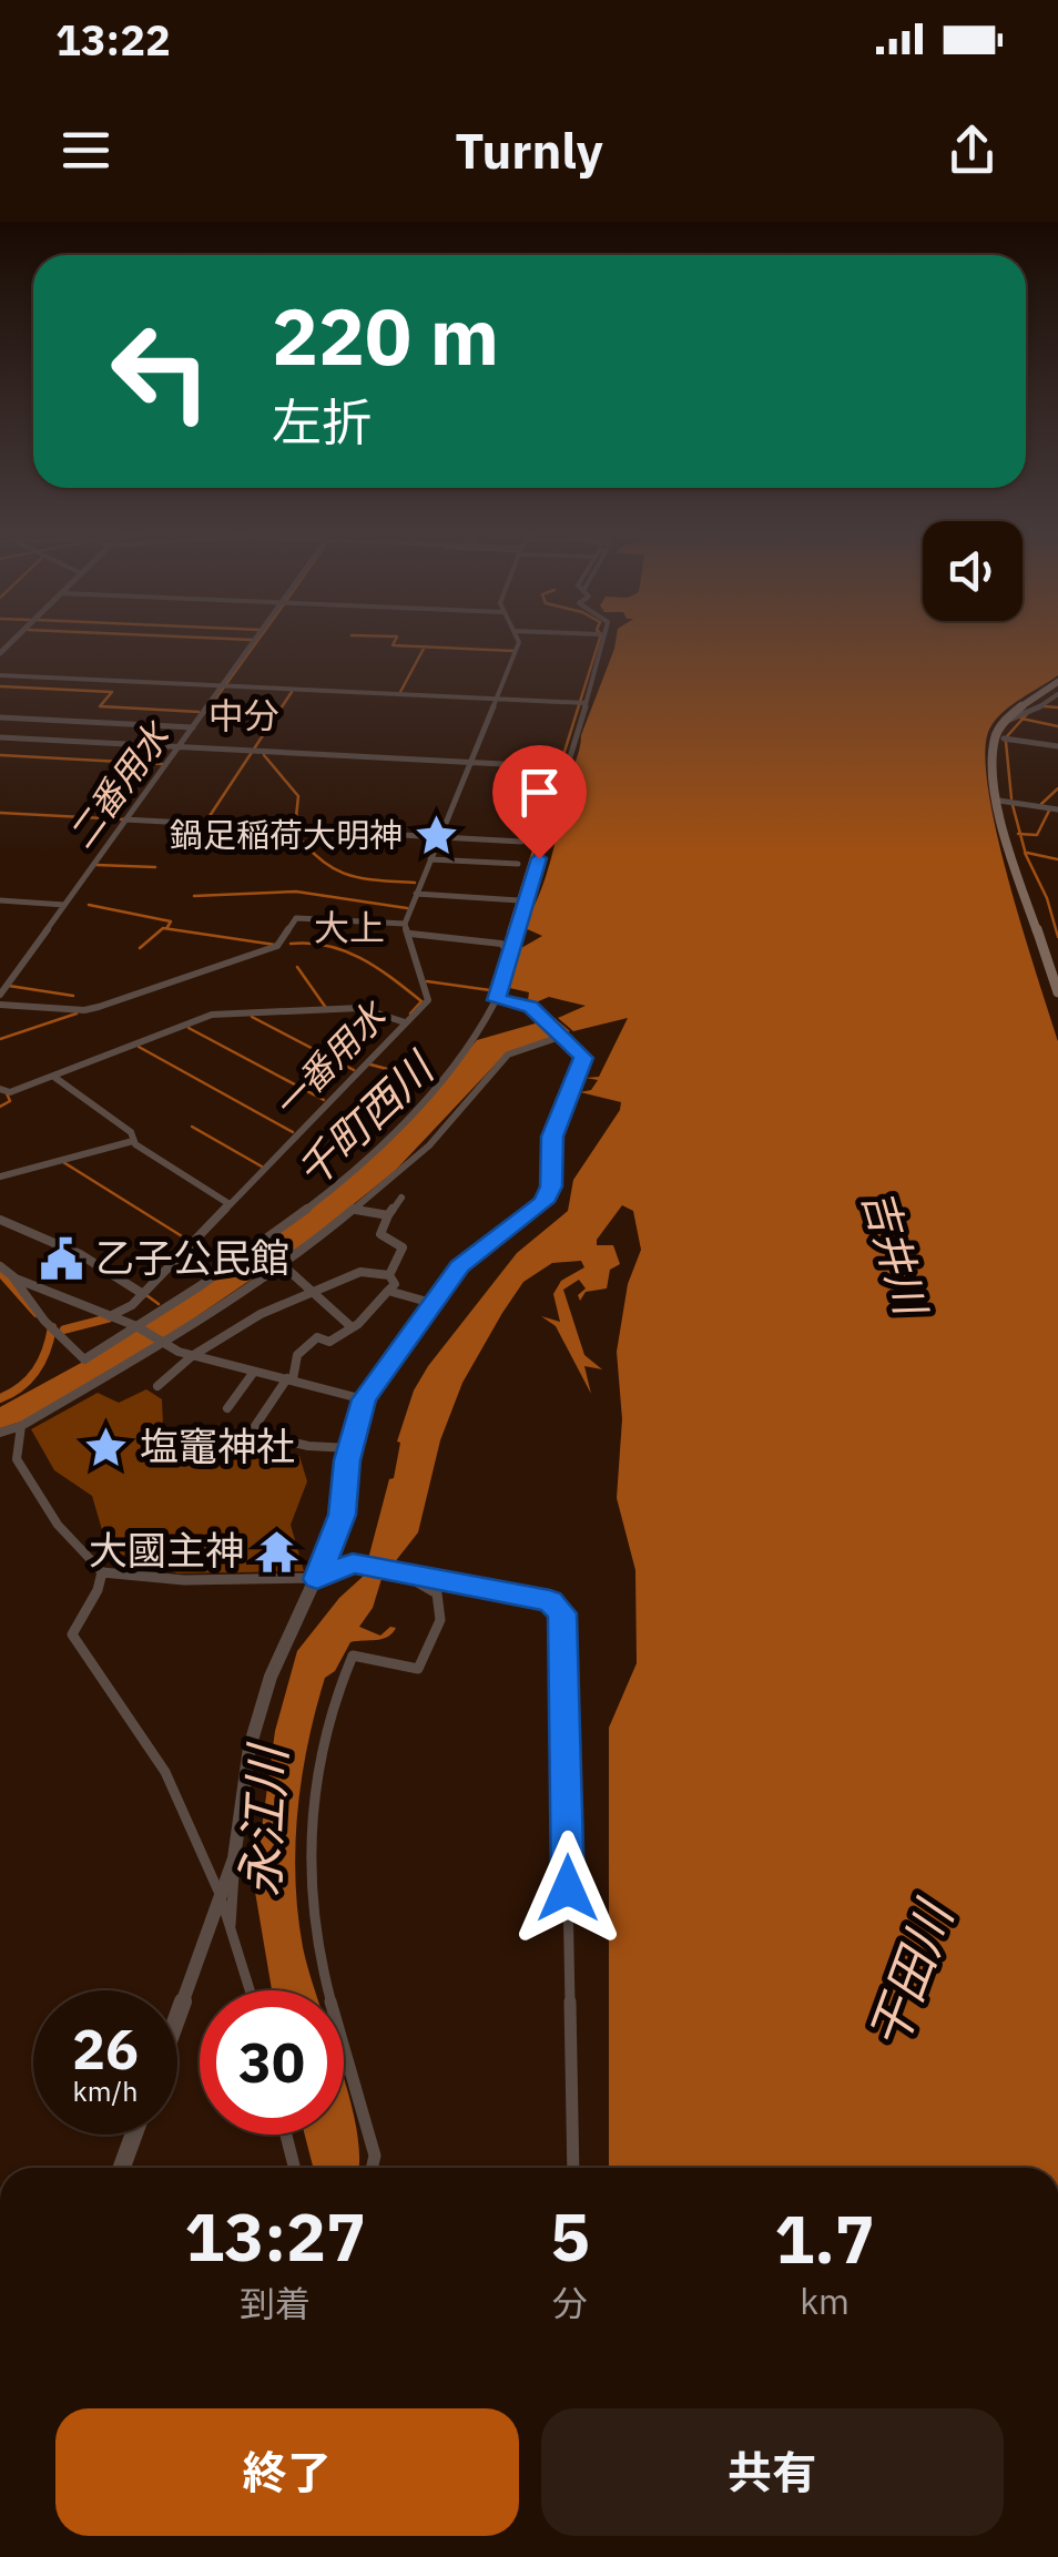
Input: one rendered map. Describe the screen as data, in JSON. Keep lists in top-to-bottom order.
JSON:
{
  "districts": ["中分", "大上"],
  "water": [
    "二番用水",
    "一番用水",
    "千町西川",
    "吉井川",
    "永江川",
    "干田川"
  ],
  "places": {
    "place": ["鍋足稲荷大明神", "塩竈神社"],
    "public building": ["乙子公民館"],
    "temple": ["大國主神"]
  },
  "page": {
    "status": "13:22",
    "header": "Turnly",
    "turn": ["220 m", "左折"],
    "speed": "26 km/h",
    "limit": "30",
    "eta": [
      "13:27",
      "到着",
      "5",
      "分",
      "1.7",
      "km"
    ],
    "buttons": ["終了", "共有"]
  }
}
